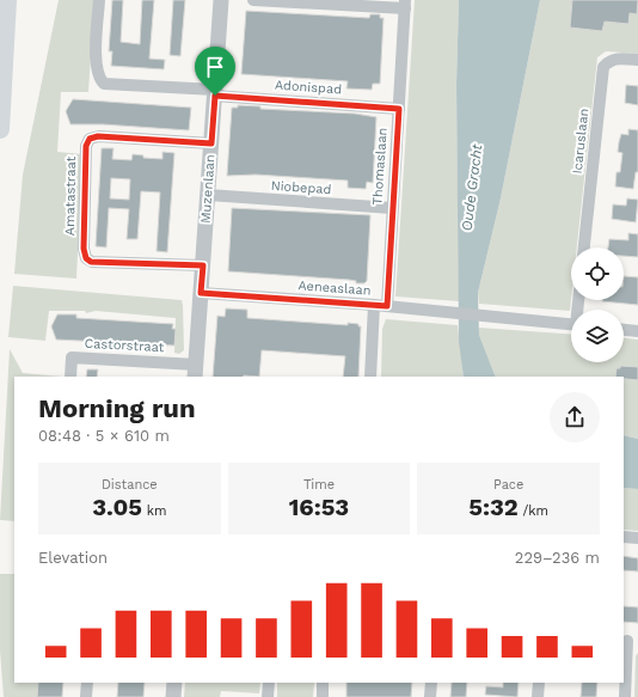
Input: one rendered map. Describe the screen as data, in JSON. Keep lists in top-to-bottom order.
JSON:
{
  "streets": {
    "street": [
      "Adonispad",
      "Icaruslaan",
      "Thomaslaan",
      "Niobepad",
      "Muzenlaan",
      "Amatastraat",
      "Aeneaslaan",
      "Castorstraat"
    ]
  },
  "crossings": [
    ["Adonispad", "Thomaslaan"],
    ["Adonispad", "Muzenlaan"],
    ["Thomaslaan", "Niobepad"],
    ["Thomaslaan", "Aeneaslaan"],
    ["Niobepad", "Muzenlaan"],
    ["Muzenlaan", "Amatastraat"],
    ["Muzenlaan", "Aeneaslaan"],
    ["Muzenlaan", "Castorstraat"]
  ],
  "water": ["Oude Gracht"],
  "page": {
    "heading": ["Morning run", "08:48 · 5 × 610 m"],
    "stats": [
      ["Distance", "3.05 km"],
      ["Time", "16:53"],
      ["Pace", "5:32 /km"]
    ],
    "chart": ["Elevation", "229–236 m"]
  }
}
